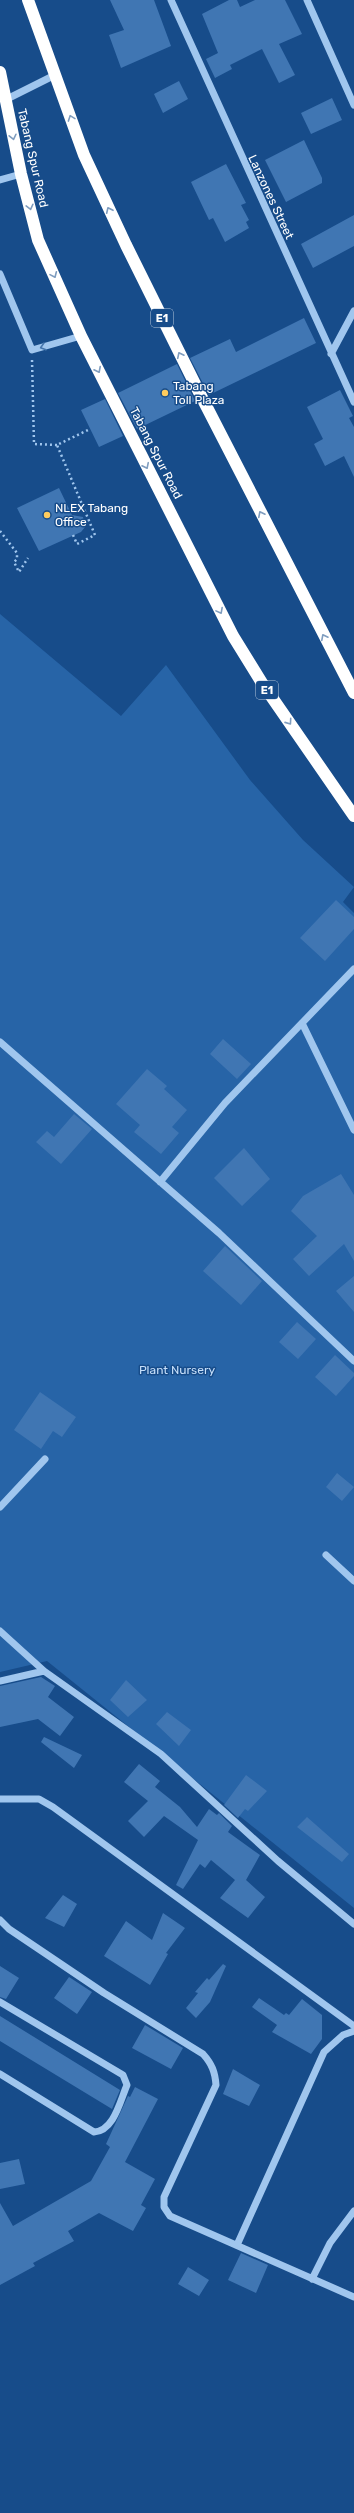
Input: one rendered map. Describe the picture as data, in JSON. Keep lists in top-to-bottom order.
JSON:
{
  "streets": {
    "highway": ["Tabang Spur Road", "E1"],
    "street": ["Lanzones Street"]
  },
  "parks": ["Plant Nursery"],
  "places": ["Tabang Toll Plaza", "NLEX Tabang Office"]
}
